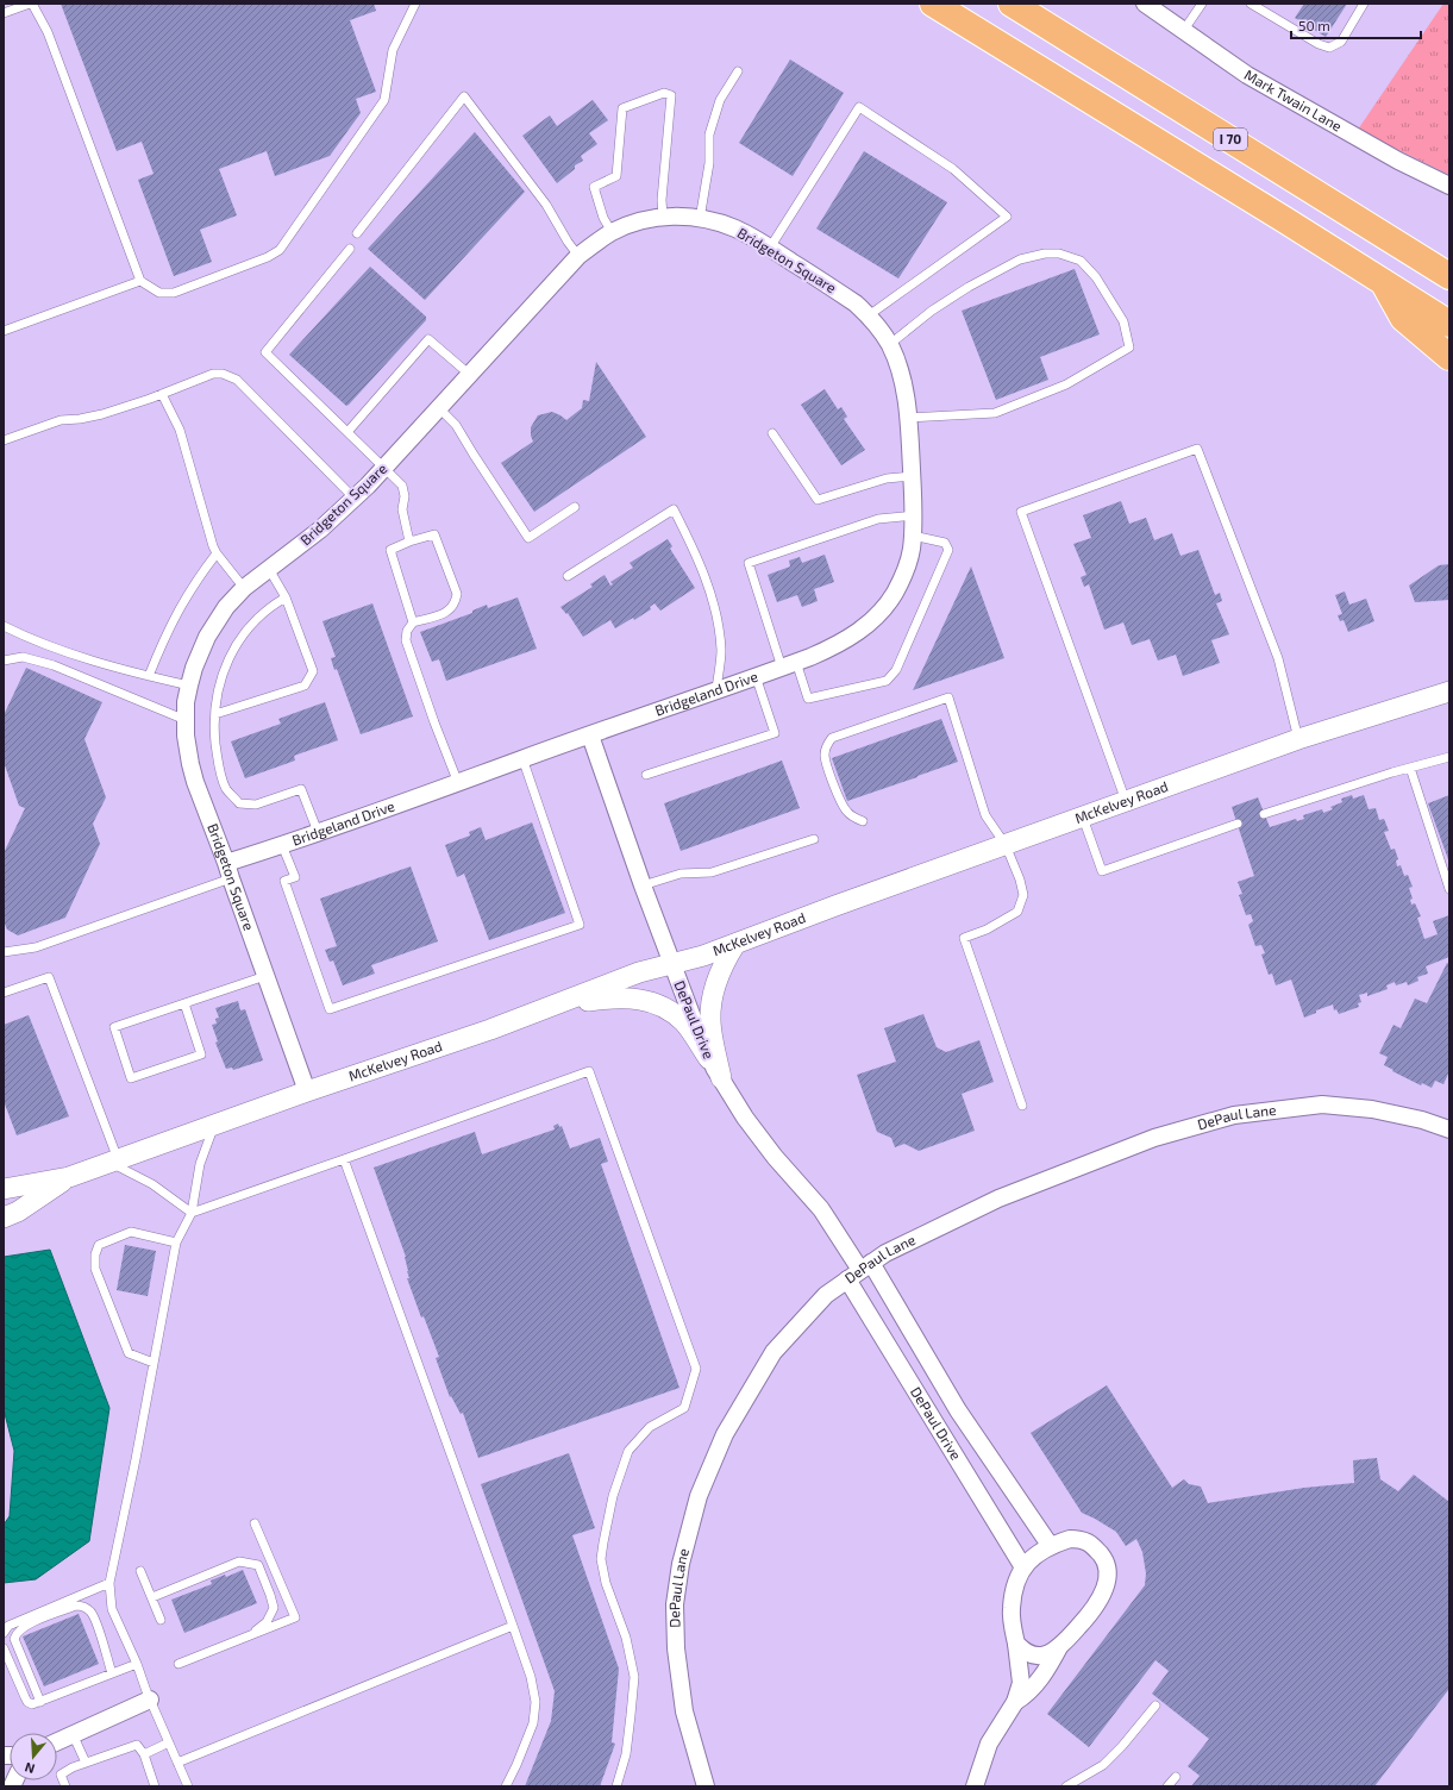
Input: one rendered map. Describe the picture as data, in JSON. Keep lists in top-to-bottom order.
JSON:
{
  "streets": {
    "highway": ["I 70"],
    "street": [
      "Mark Twain Lane",
      "Bridgeton Square",
      "Bridgeland Drive",
      "McKelvey Road",
      "DePaul Drive",
      "DePaul Lane"
    ]
  },
  "crossings": [
    ["Bridgeton Square", "Bridgeland Drive"],
    ["Bridgeton Square", "McKelvey Road"],
    ["Bridgeland Drive", "DePaul Drive"],
    ["McKelvey Road", "DePaul Drive"],
    ["DePaul Drive", "DePaul Lane"]
  ],
  "scale_bar": "50 m",
  "north": "bottom"
}
